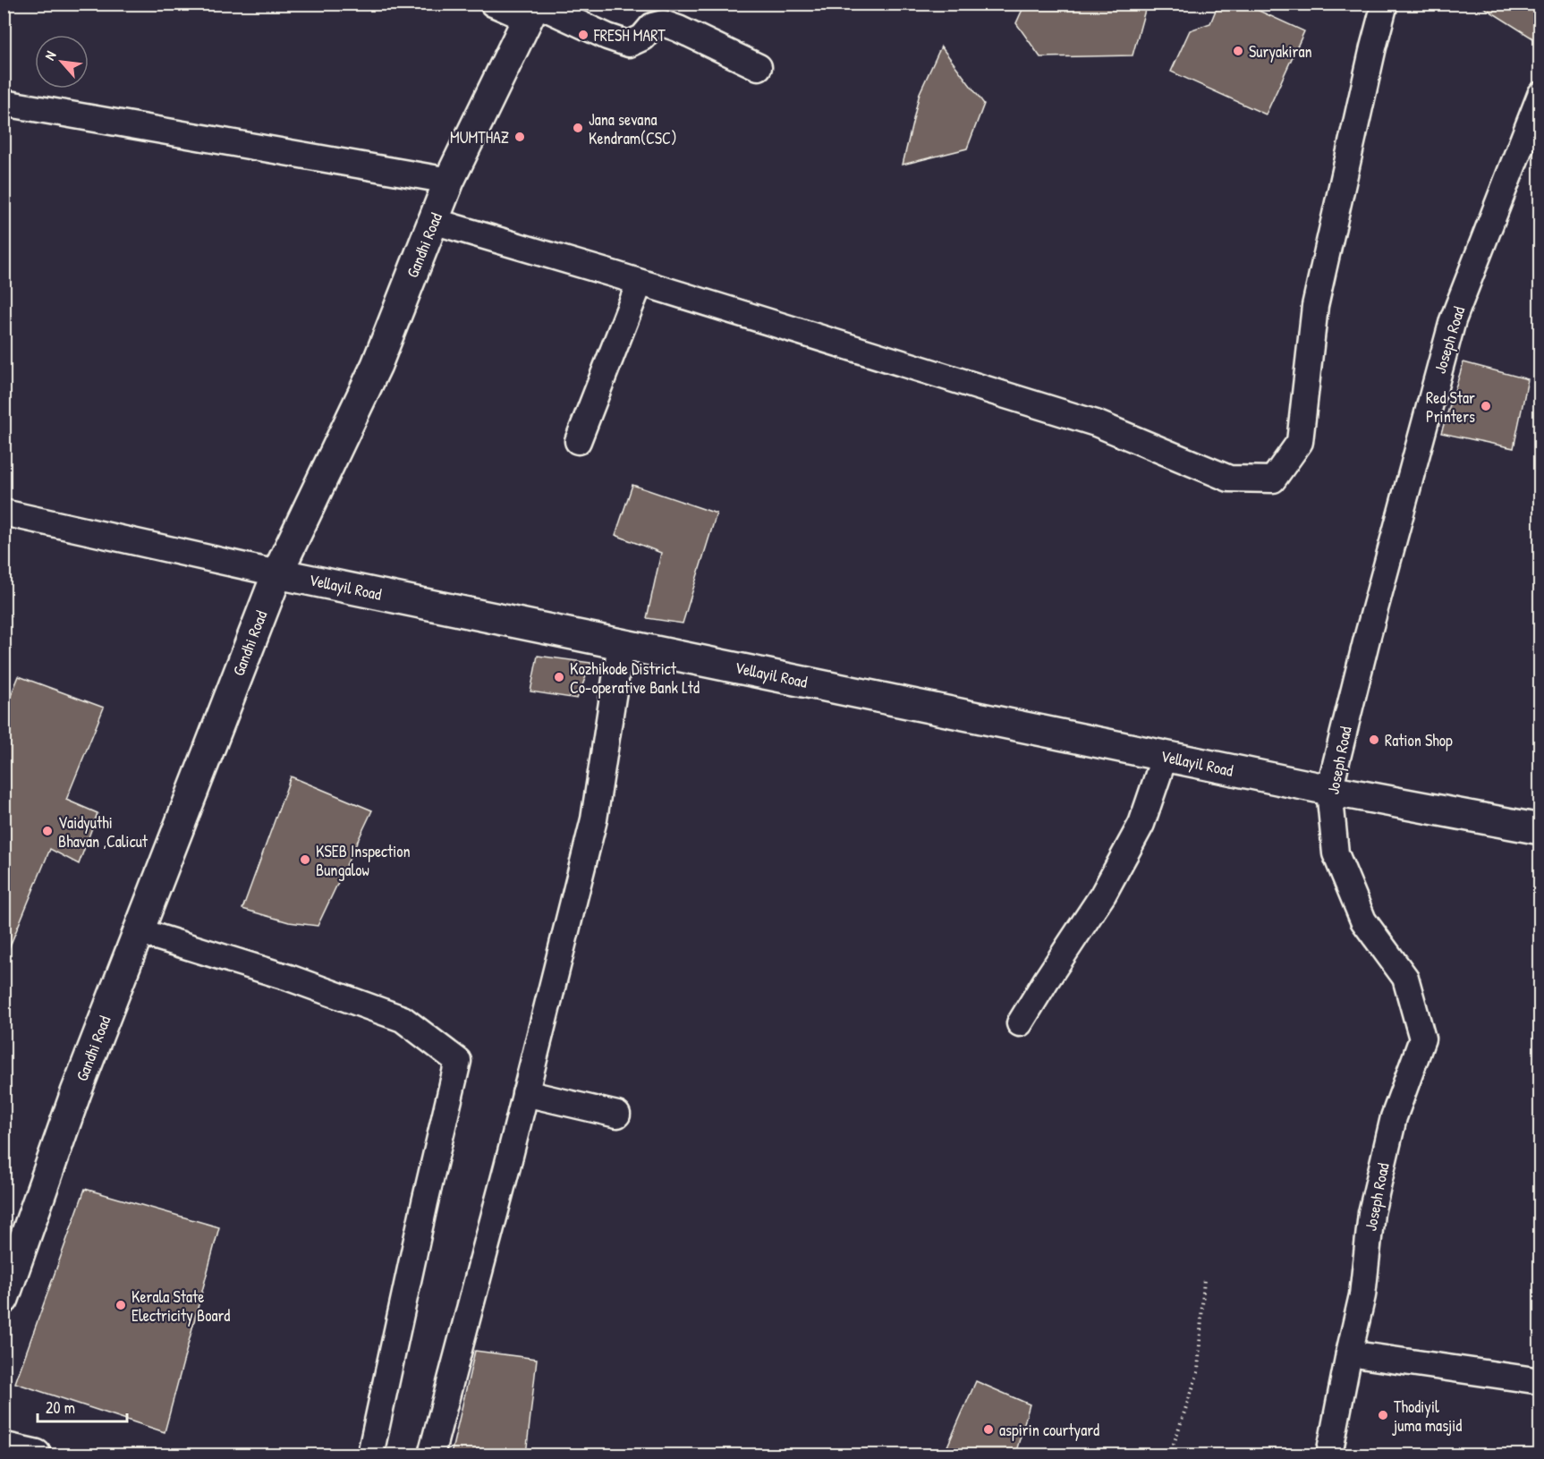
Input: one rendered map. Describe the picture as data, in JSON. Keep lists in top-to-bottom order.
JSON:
{
  "streets": {
    "main road": ["Gandhi Road", "Vellayil Road"],
    "street": ["Joseph Road"]
  },
  "crossings": [
    ["Gandhi Road", "Vellayil Road"],
    ["Joseph Road", "Vellayil Road"]
  ],
  "places": [
    "FRESH MART",
    "Suryakiran",
    "Jana sevana Kendram(CSC)",
    "MUMTHAZ",
    "Red Star Printers",
    "Kozhikode District Co-operative Bank Ltd",
    "Ration Shop",
    "Vaidyuthi Bhavan ,Calicut",
    "KSEB Inspection Bungalow",
    "Kerala State Electricity Board",
    "Thodiyil juma masjid",
    "aspirin courtyard"
  ],
  "scale_bar": "20 m",
  "north": "top left"
}
